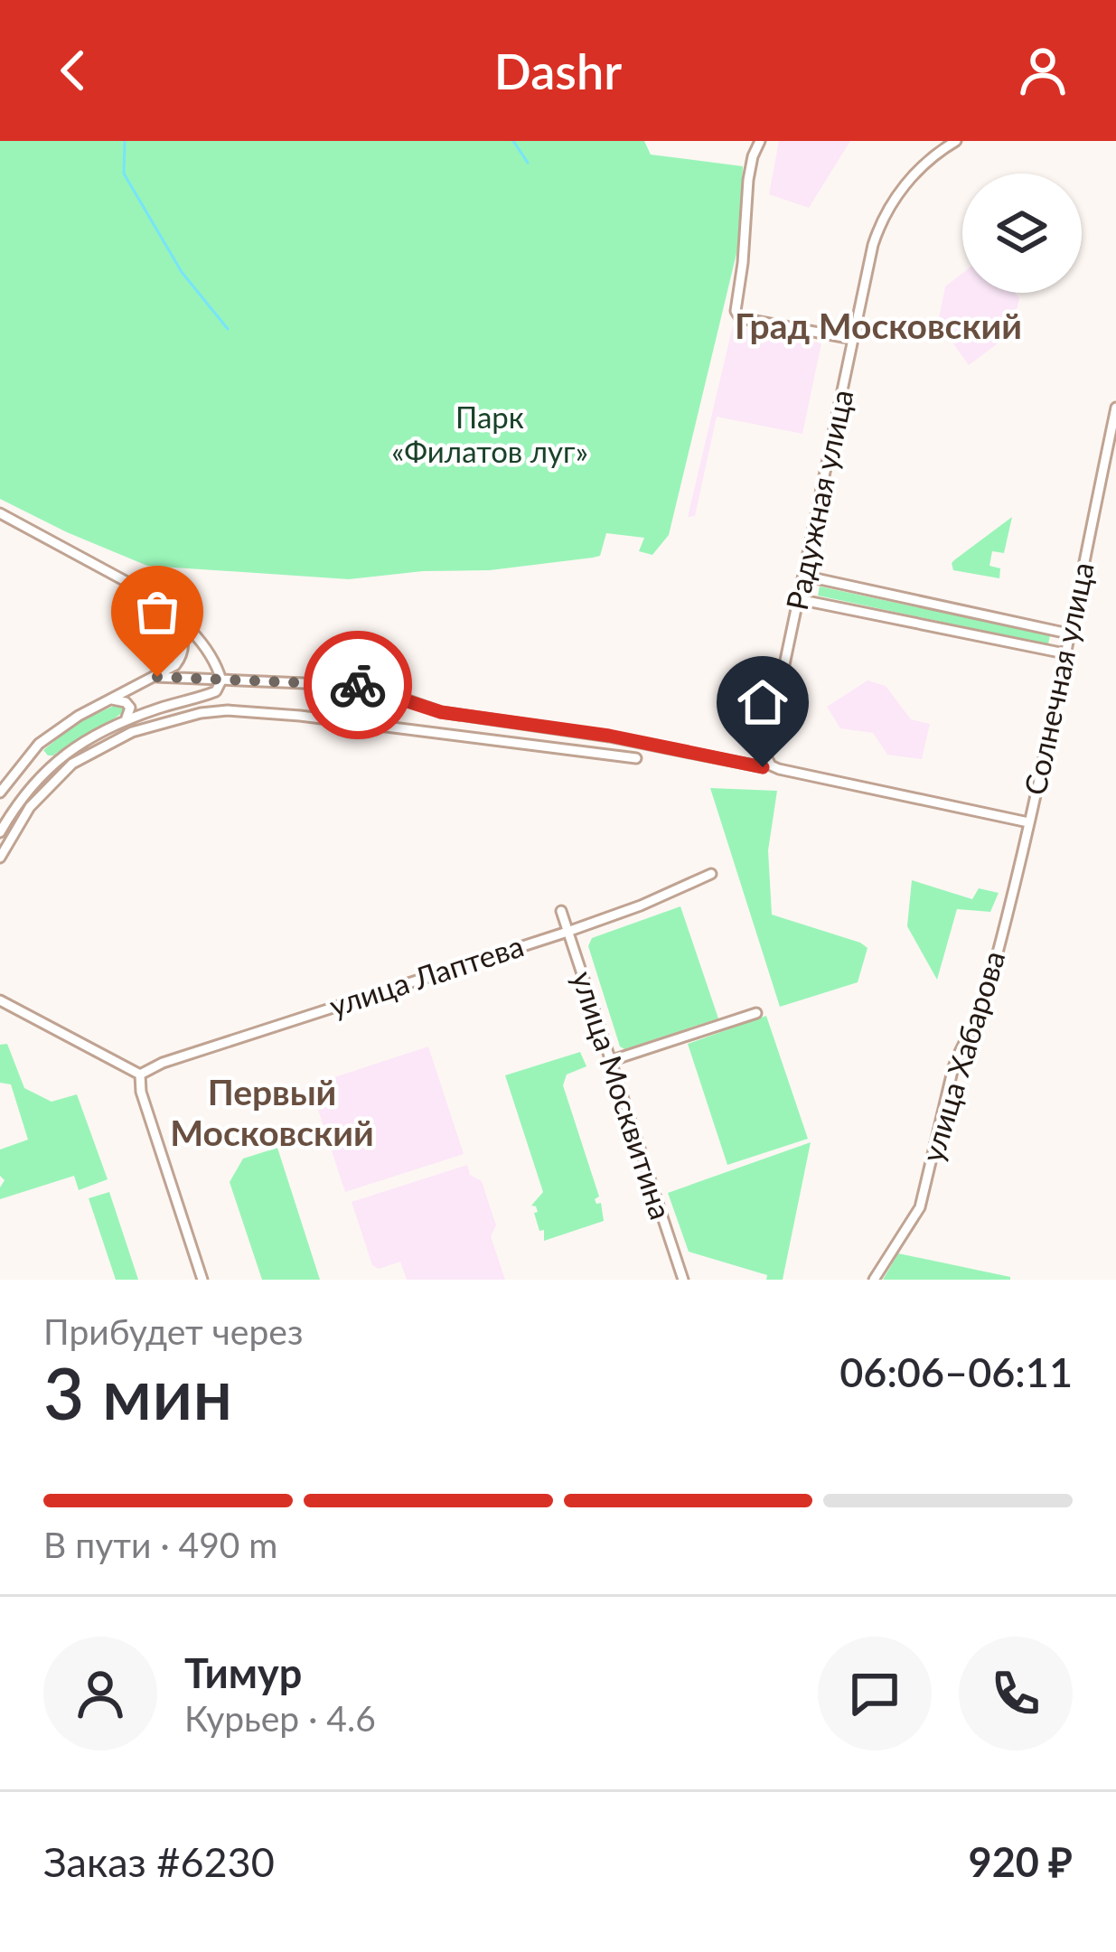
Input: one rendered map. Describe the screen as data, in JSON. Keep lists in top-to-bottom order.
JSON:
{
  "streets": {
    "street": [
      "Радужная улица",
      "Солнечная улица",
      "улица Лаптева",
      "улица Хабарова",
      "улица Москвитина"
    ]
  },
  "crossings": [
    ["Солнечная улица", "улица Хабарова"],
    ["улица Лаптева", "улица Москвитина"]
  ],
  "districts": ["Град Московский", "Первый Московский"],
  "parks": ["Парк «Филатов луг»"],
  "page": {
    "header": "Dashr",
    "heading": ["3 мин", "Прибудет через", "06:06–06:11"],
    "panel": [
      "Тимур",
      "Курьер · 4.6",
      "Заказ #6230",
      "920 ₽"
    ],
    "bar": "В пути · 490 m"
  }
}
